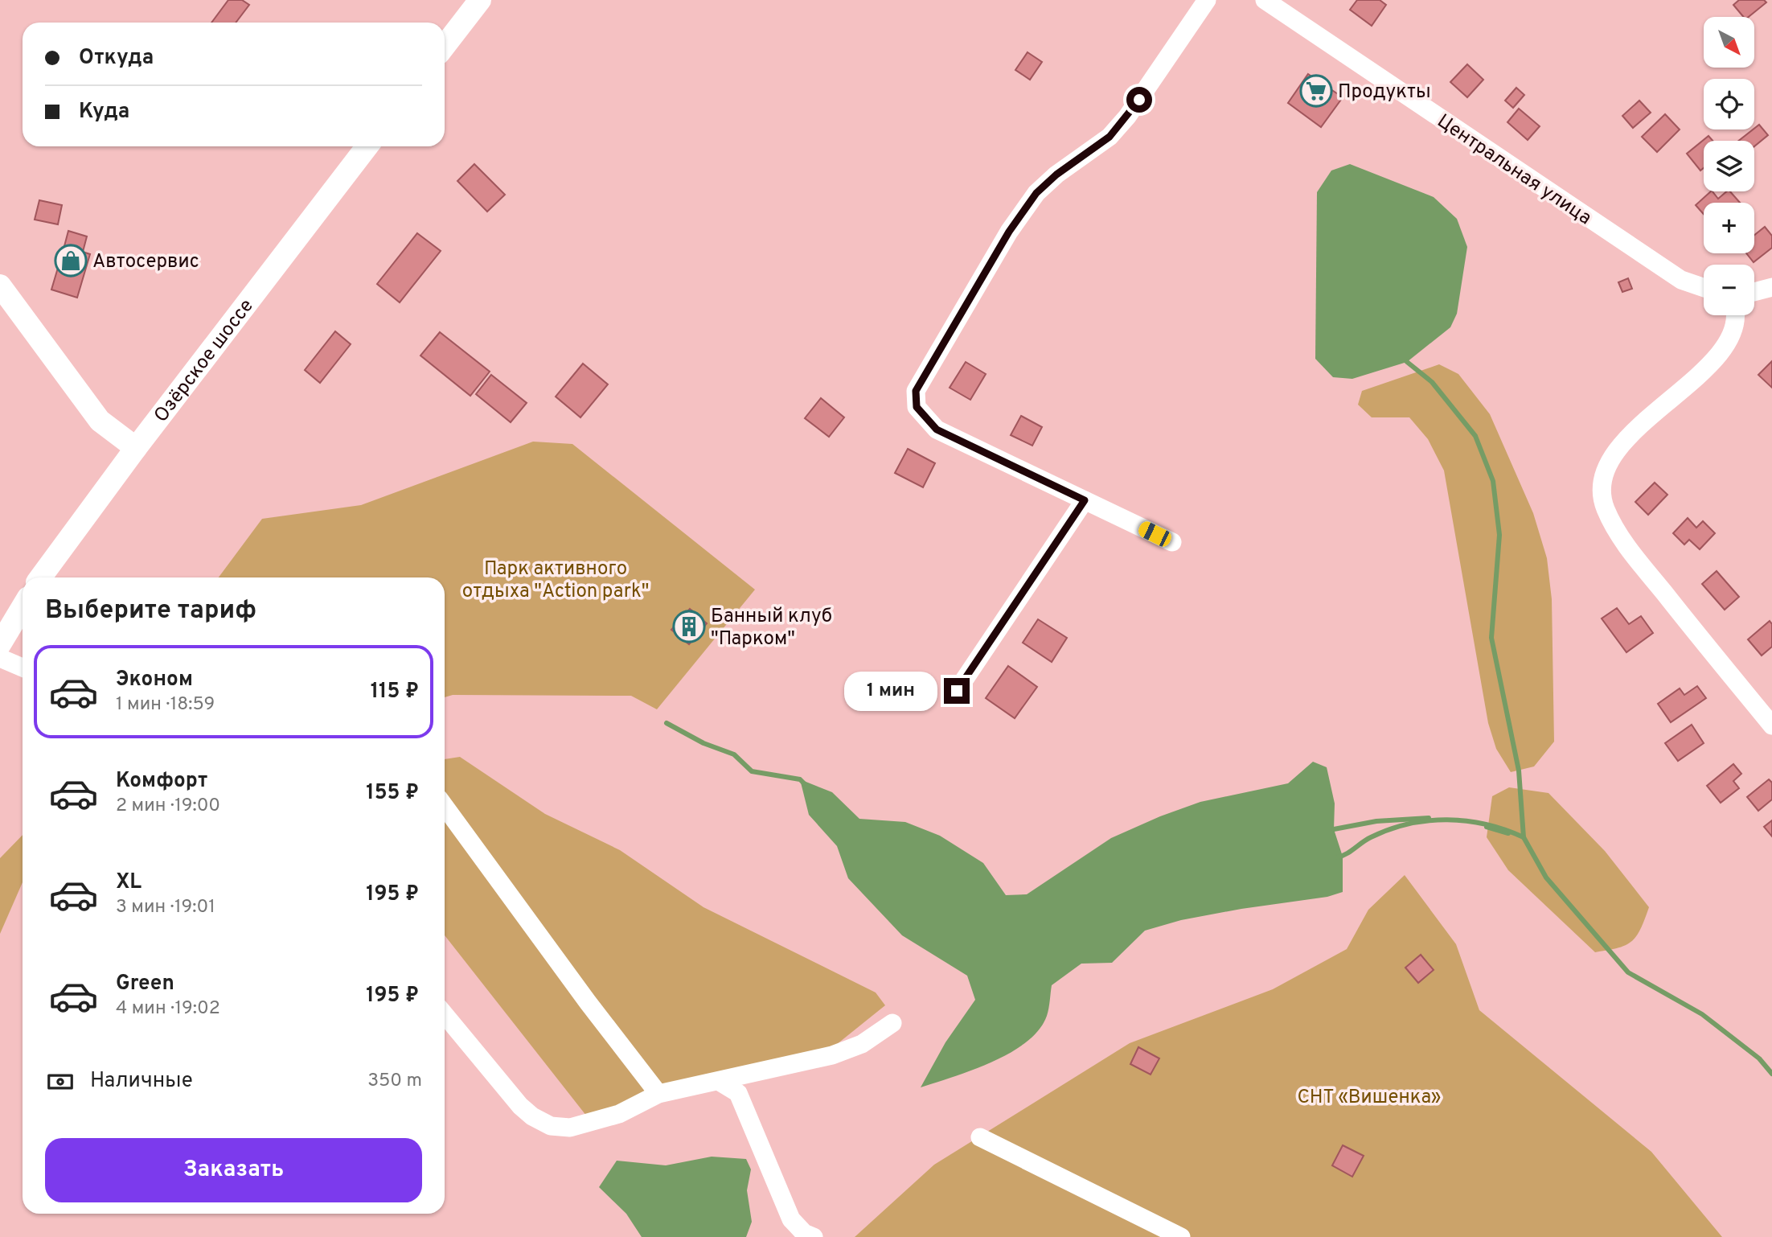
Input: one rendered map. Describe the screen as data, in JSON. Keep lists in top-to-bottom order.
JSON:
{
  "streets": {
    "main road": ["Озёрское шоссе"],
    "street": ["Центральная улица"]
  },
  "parks": ["Парк активного отдыха \"Action park\"", "СНТ «Вишенка»"],
  "places": {
    "supermarket": ["Продукты"],
    "shop": ["Автосервис"],
    "building": ["Банный клуб \"Парком\""]
  },
  "north": "bottom right",
  "page": {
    "map_buttons": ["+", "−"],
    "banner": ["Откуда", "Куда"],
    "heading": "Выберите тариф",
    "list": [
      {
        "name": "Эконом",
        "note": "1 мин · 18:59",
        "value": "115 ₽"
      },
      {
        "name": "Комфорт",
        "note": "2 мин · 19:00",
        "value": "155 ₽"
      },
      {
        "name": "XL",
        "note": "3 мин · 19:01",
        "value": "195 ₽"
      },
      {
        "name": "Green",
        "note": "4 мин · 19:02",
        "value": "195 ₽"
      }
    ],
    "bubble": "1 мин",
    "pay": ["Наличные", "350 m"],
    "buttons": "Заказать"
  }
}
